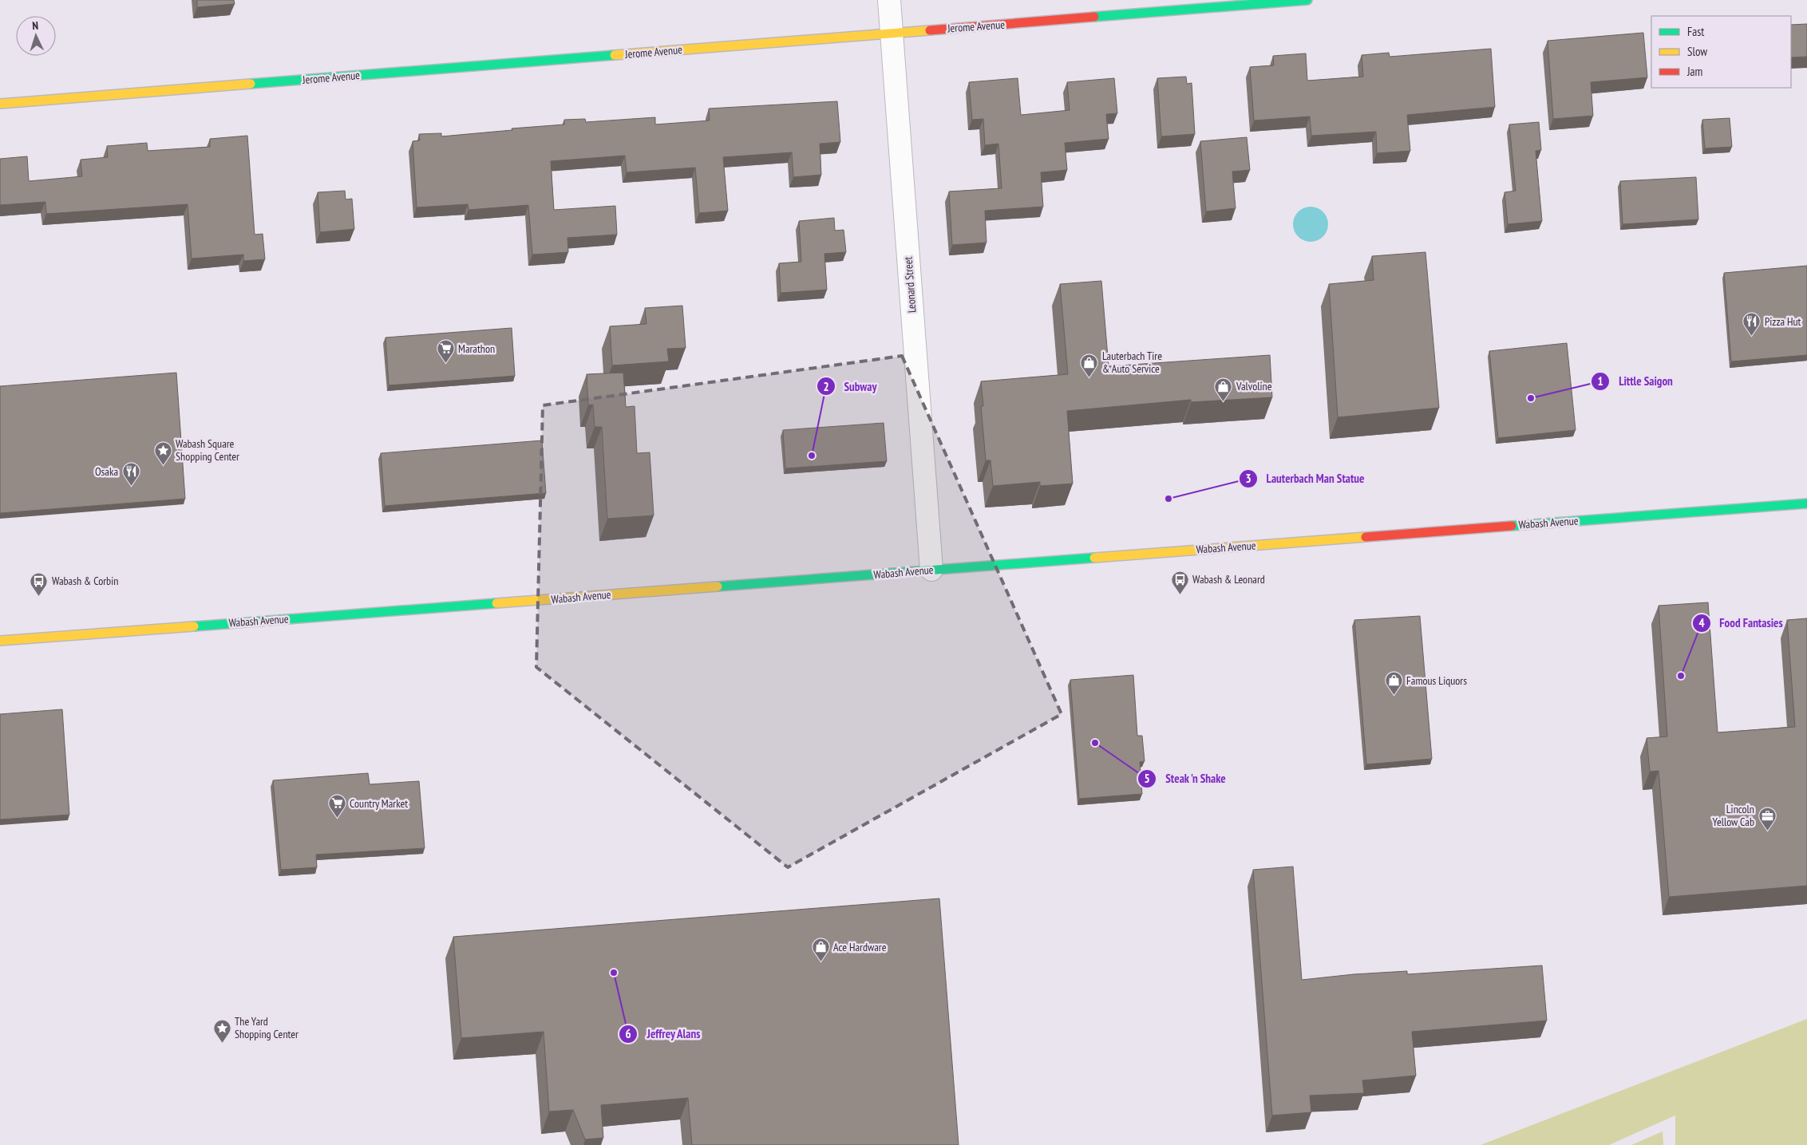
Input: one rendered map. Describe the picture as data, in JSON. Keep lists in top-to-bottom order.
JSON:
{
  "streets": {
    "main road": ["Jerome Avenue", "Wabash Avenue"],
    "street": ["Leonard Street"]
  },
  "crossings": [
    ["Jerome Avenue", "Leonard Street"],
    ["Leonard Street", "Wabash Avenue"]
  ],
  "places": {
    "restaurant": ["Pizza Hut", "Osaka"],
    "supermarket": ["Marathon", "Country Market"],
    "shop": [
      "Lauterbach Tire & Auto Service",
      "Valvoline",
      "Famous Liquors",
      "Ace Hardware"
    ],
    "other": [
      "Little Saigon",
      "Subway",
      "Lauterbach Man Statue",
      "Food Fantasies",
      "Steak 'n Shake",
      "Jeffrey Alans"
    ],
    "place": ["Wabash Square Shopping Center", "The Yard Shopping Center"],
    "bus stop": ["Wabash & Leonard", "Wabash & Corbin"],
    "office": ["Lincoln Yellow Cab"]
  },
  "legend": ["Fast", "Slow", "Jam"],
  "north": "top"
}
